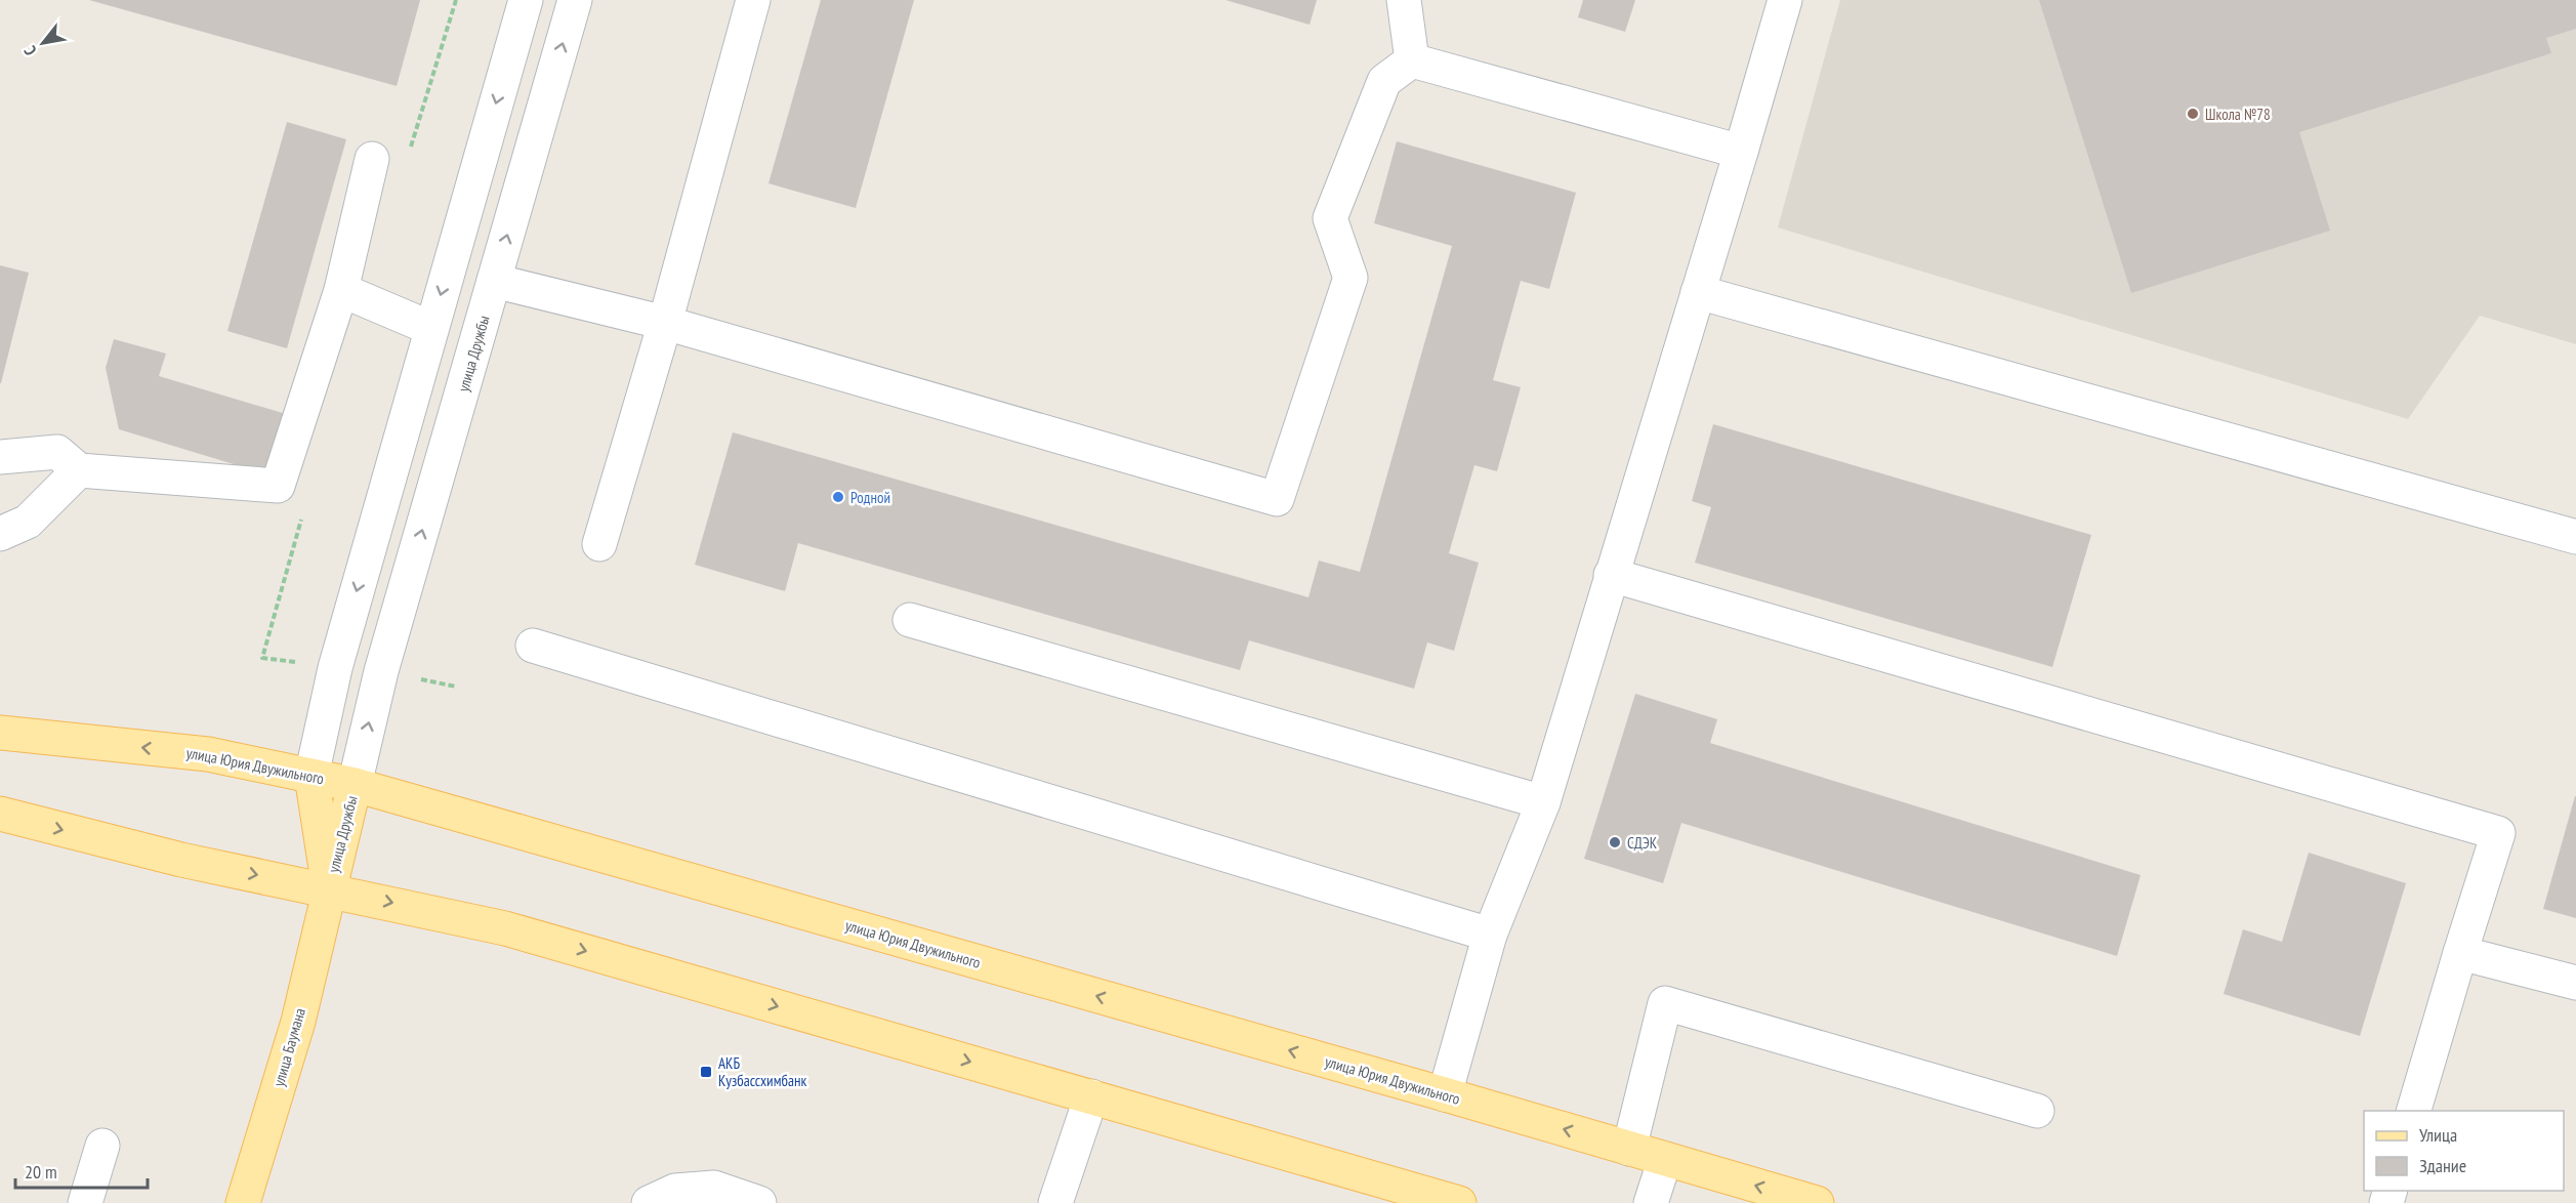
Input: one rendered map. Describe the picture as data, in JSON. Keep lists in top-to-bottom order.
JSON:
{
  "streets": {
    "main road": ["улица Дружбы", "улица Юрия Двужильного", "улица Баумана"]
  },
  "crossings": [
    ["улица Дружбы", "улица Юрия Двужильного"],
    ["улица Дружбы", "улица Баумана"]
  ],
  "places": {
    "other": ["Школа №78", "Родной", "СДЭК"],
    "transit": ["АКБ Кузбассхимбанк"]
  },
  "legend": ["Улица", "Здание"],
  "scale_bar": "20 m",
  "north": "bottom left"
}
